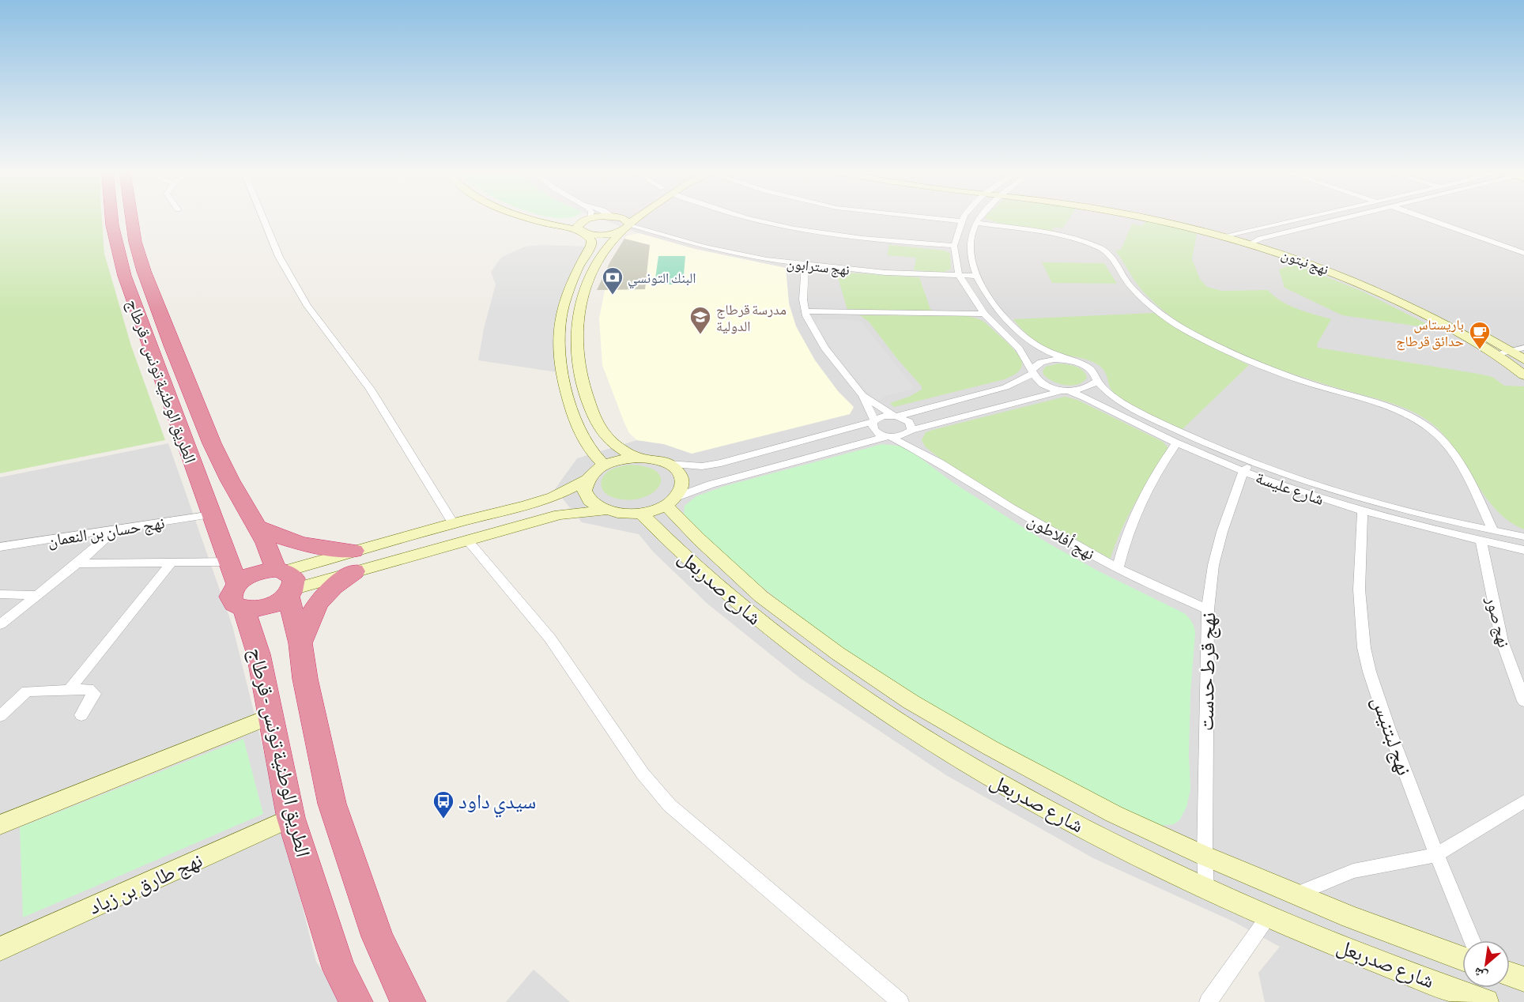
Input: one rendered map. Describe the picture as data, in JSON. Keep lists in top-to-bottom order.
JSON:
{
  "streets": {
    "highway": ["الطريق الوطنية تونس - قرطاج"],
    "street": [
      "نهج نبتون",
      "نهج سترابون",
      "شارع عليسة",
      "نهج حسان بن النعمان",
      "نهج أفلاطون",
      "شارع صدربعل",
      "نهج صور",
      "نهج قرط حدست",
      "نهج لبتنيس",
      "نهج طارق بن زياد"
    ]
  },
  "crossings": [
    ["الطريق الوطنية تونس - قرطاج", "نهج حسان بن النعمان"],
    ["الطريق الوطنية تونس - قرطاج", "نهج طارق بن زياد"],
    ["شارع عليسة", "نهج صور"],
    ["شارع عليسة", "نهج قرط حدست"],
    ["شارع عليسة", "نهج لبتنيس"],
    ["نهج أفلاطون", "نهج قرط حدست"],
    ["شارع صدربعل", "نهج قرط حدست"]
  ],
  "places": {
    "bank": ["البنك التونسي"],
    "school or university": ["مدرسة قرطاج الدولية"],
    "cafe": ["باريستاس حدائق قرطاج"],
    "bus stop": ["سيدي داود"]
  },
  "north": "bottom left"
}
